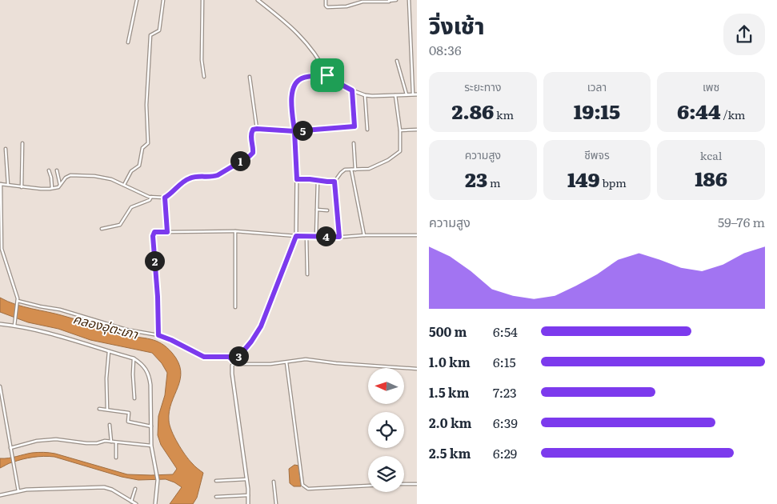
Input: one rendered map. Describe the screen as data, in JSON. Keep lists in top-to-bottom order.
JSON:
{
  "water": ["คลองอุ่ตะเภา"],
  "north": "left",
  "page": {
    "heading": ["วิ่งเช้า", "08:36"],
    "stats": [
      ["ระยะทาง", "2.86 km"],
      ["เวลา", "19:15"],
      ["เพซ", "6:44 /km"],
      ["ความสูง", "23 m"],
      ["ชีพจร", "149 bpm"],
      ["kcal", "186"]
    ],
    "pins": [
      "5",
      "1",
      "4",
      "2",
      "3"
    ],
    "chart": ["ความสูง", "59–76 m"],
    "list": [
      {
        "name": "500 m",
        "note": "6:54"
      },
      {
        "name": "1.0 km",
        "note": "6:15"
      },
      {
        "name": "1.5 km",
        "note": "7:23"
      },
      {
        "name": "2.0 km",
        "note": "6:39"
      },
      {
        "name": "2.5 km",
        "note": "6:29"
      }
    ]
  }
}
